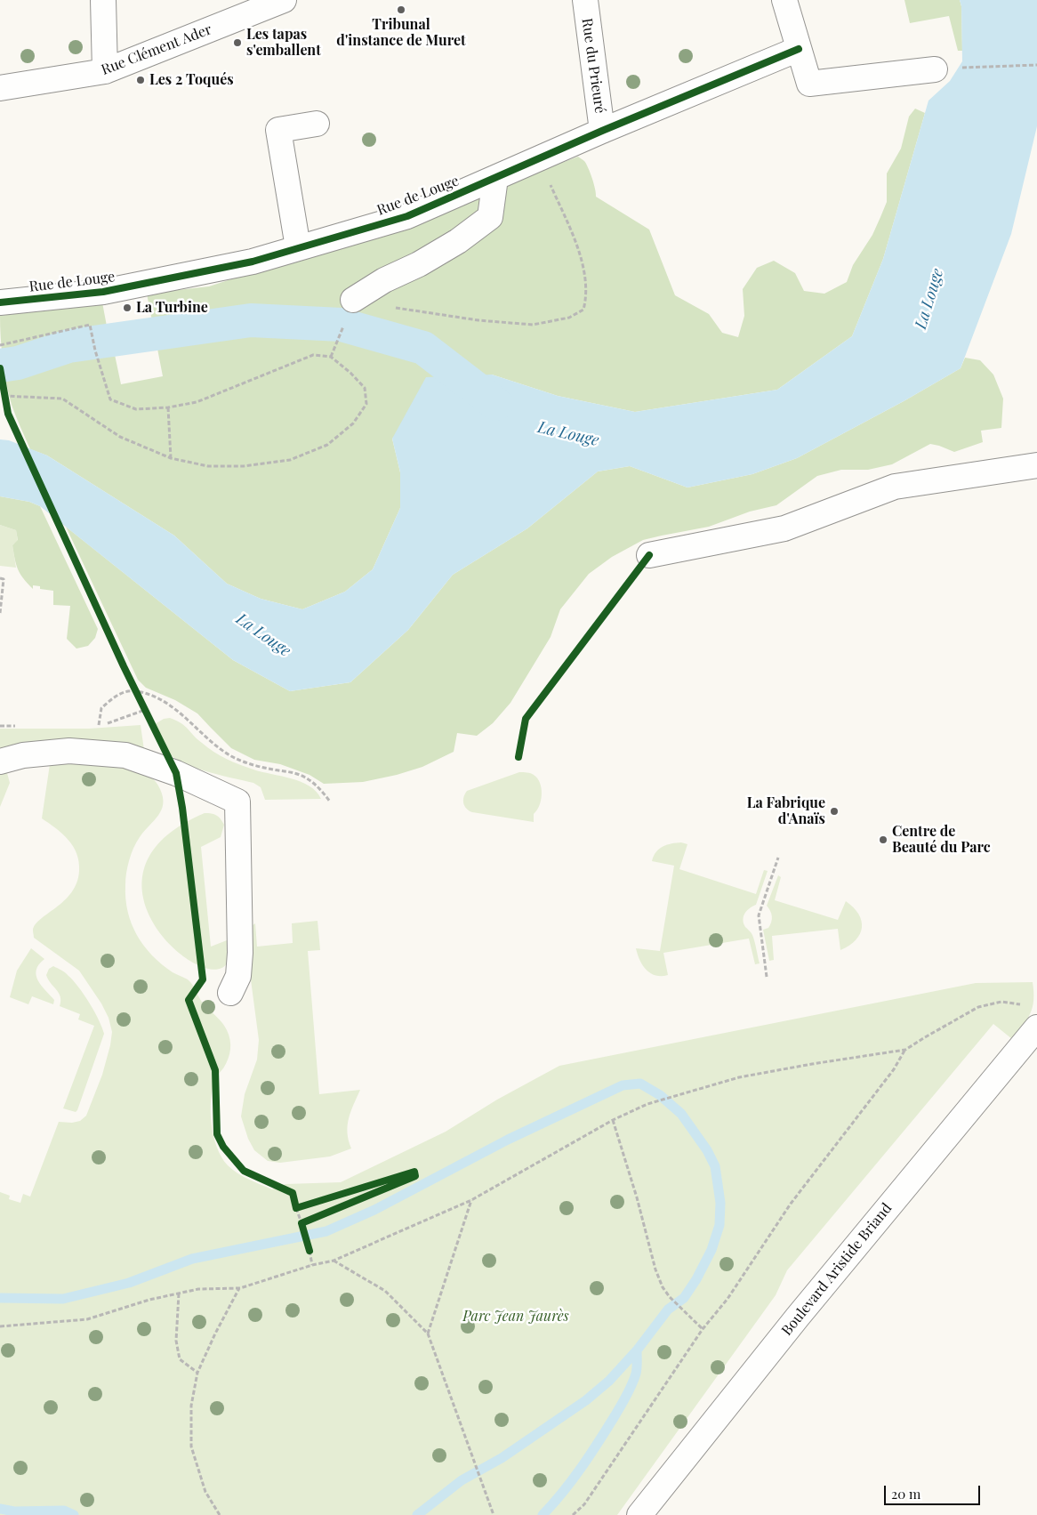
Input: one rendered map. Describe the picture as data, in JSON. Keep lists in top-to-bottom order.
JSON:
{
  "streets": {
    "street": [
      "Rue Clément Ader",
      "Rue du Prieuré",
      "Rue de Louge",
      "Boulevard Aristide Briand"
    ]
  },
  "crossings": [
    ["Rue du Prieuré", "Rue de Louge"]
  ],
  "water": ["La Louge"],
  "parks": ["Parc Jean Jaurès"],
  "places": [
    "Tribunal d'instance de Muret",
    "Les tapas s'emballent",
    "Les 2 Toqués",
    "La Turbine",
    "La Fabrique d'Anaïs",
    "Centre de Beauté du Parc"
  ],
  "scale_bar": "20 m"
}
